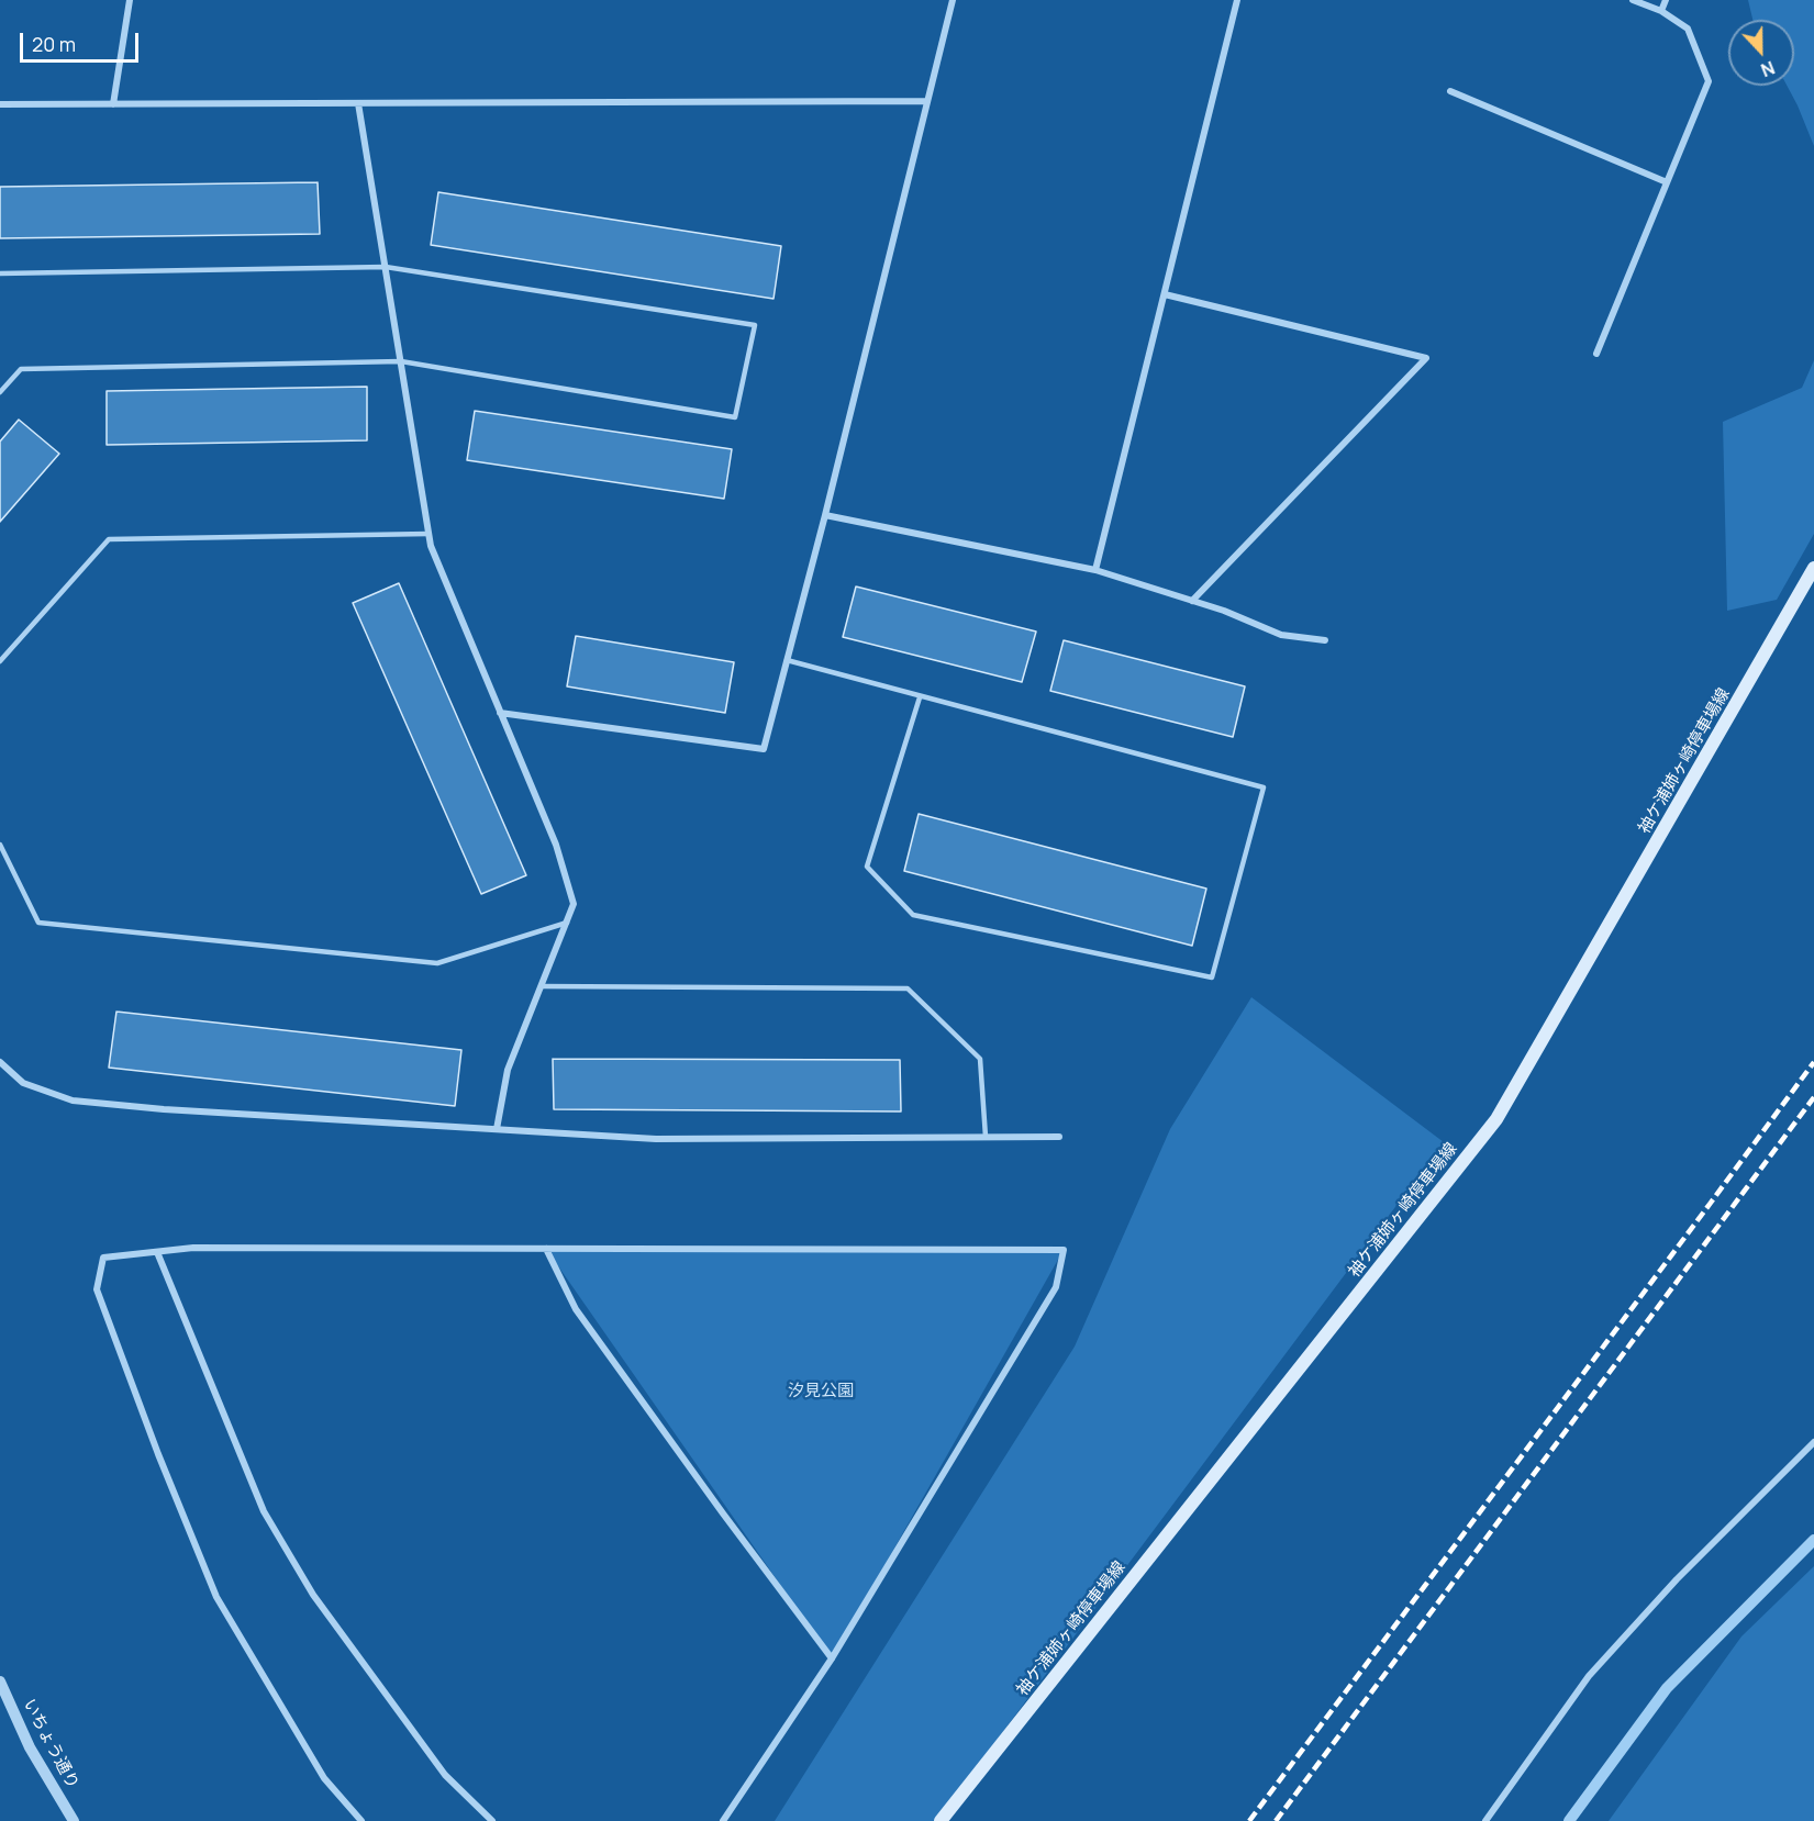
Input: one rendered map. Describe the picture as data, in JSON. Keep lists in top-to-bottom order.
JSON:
{
  "streets": {
    "main road": ["袖ケ浦姉ヶ崎停車場線"],
    "street": ["いちょう通り"]
  },
  "parks": ["汐見公園"],
  "scale_bar": "20 m",
  "north": "bottom"
}
